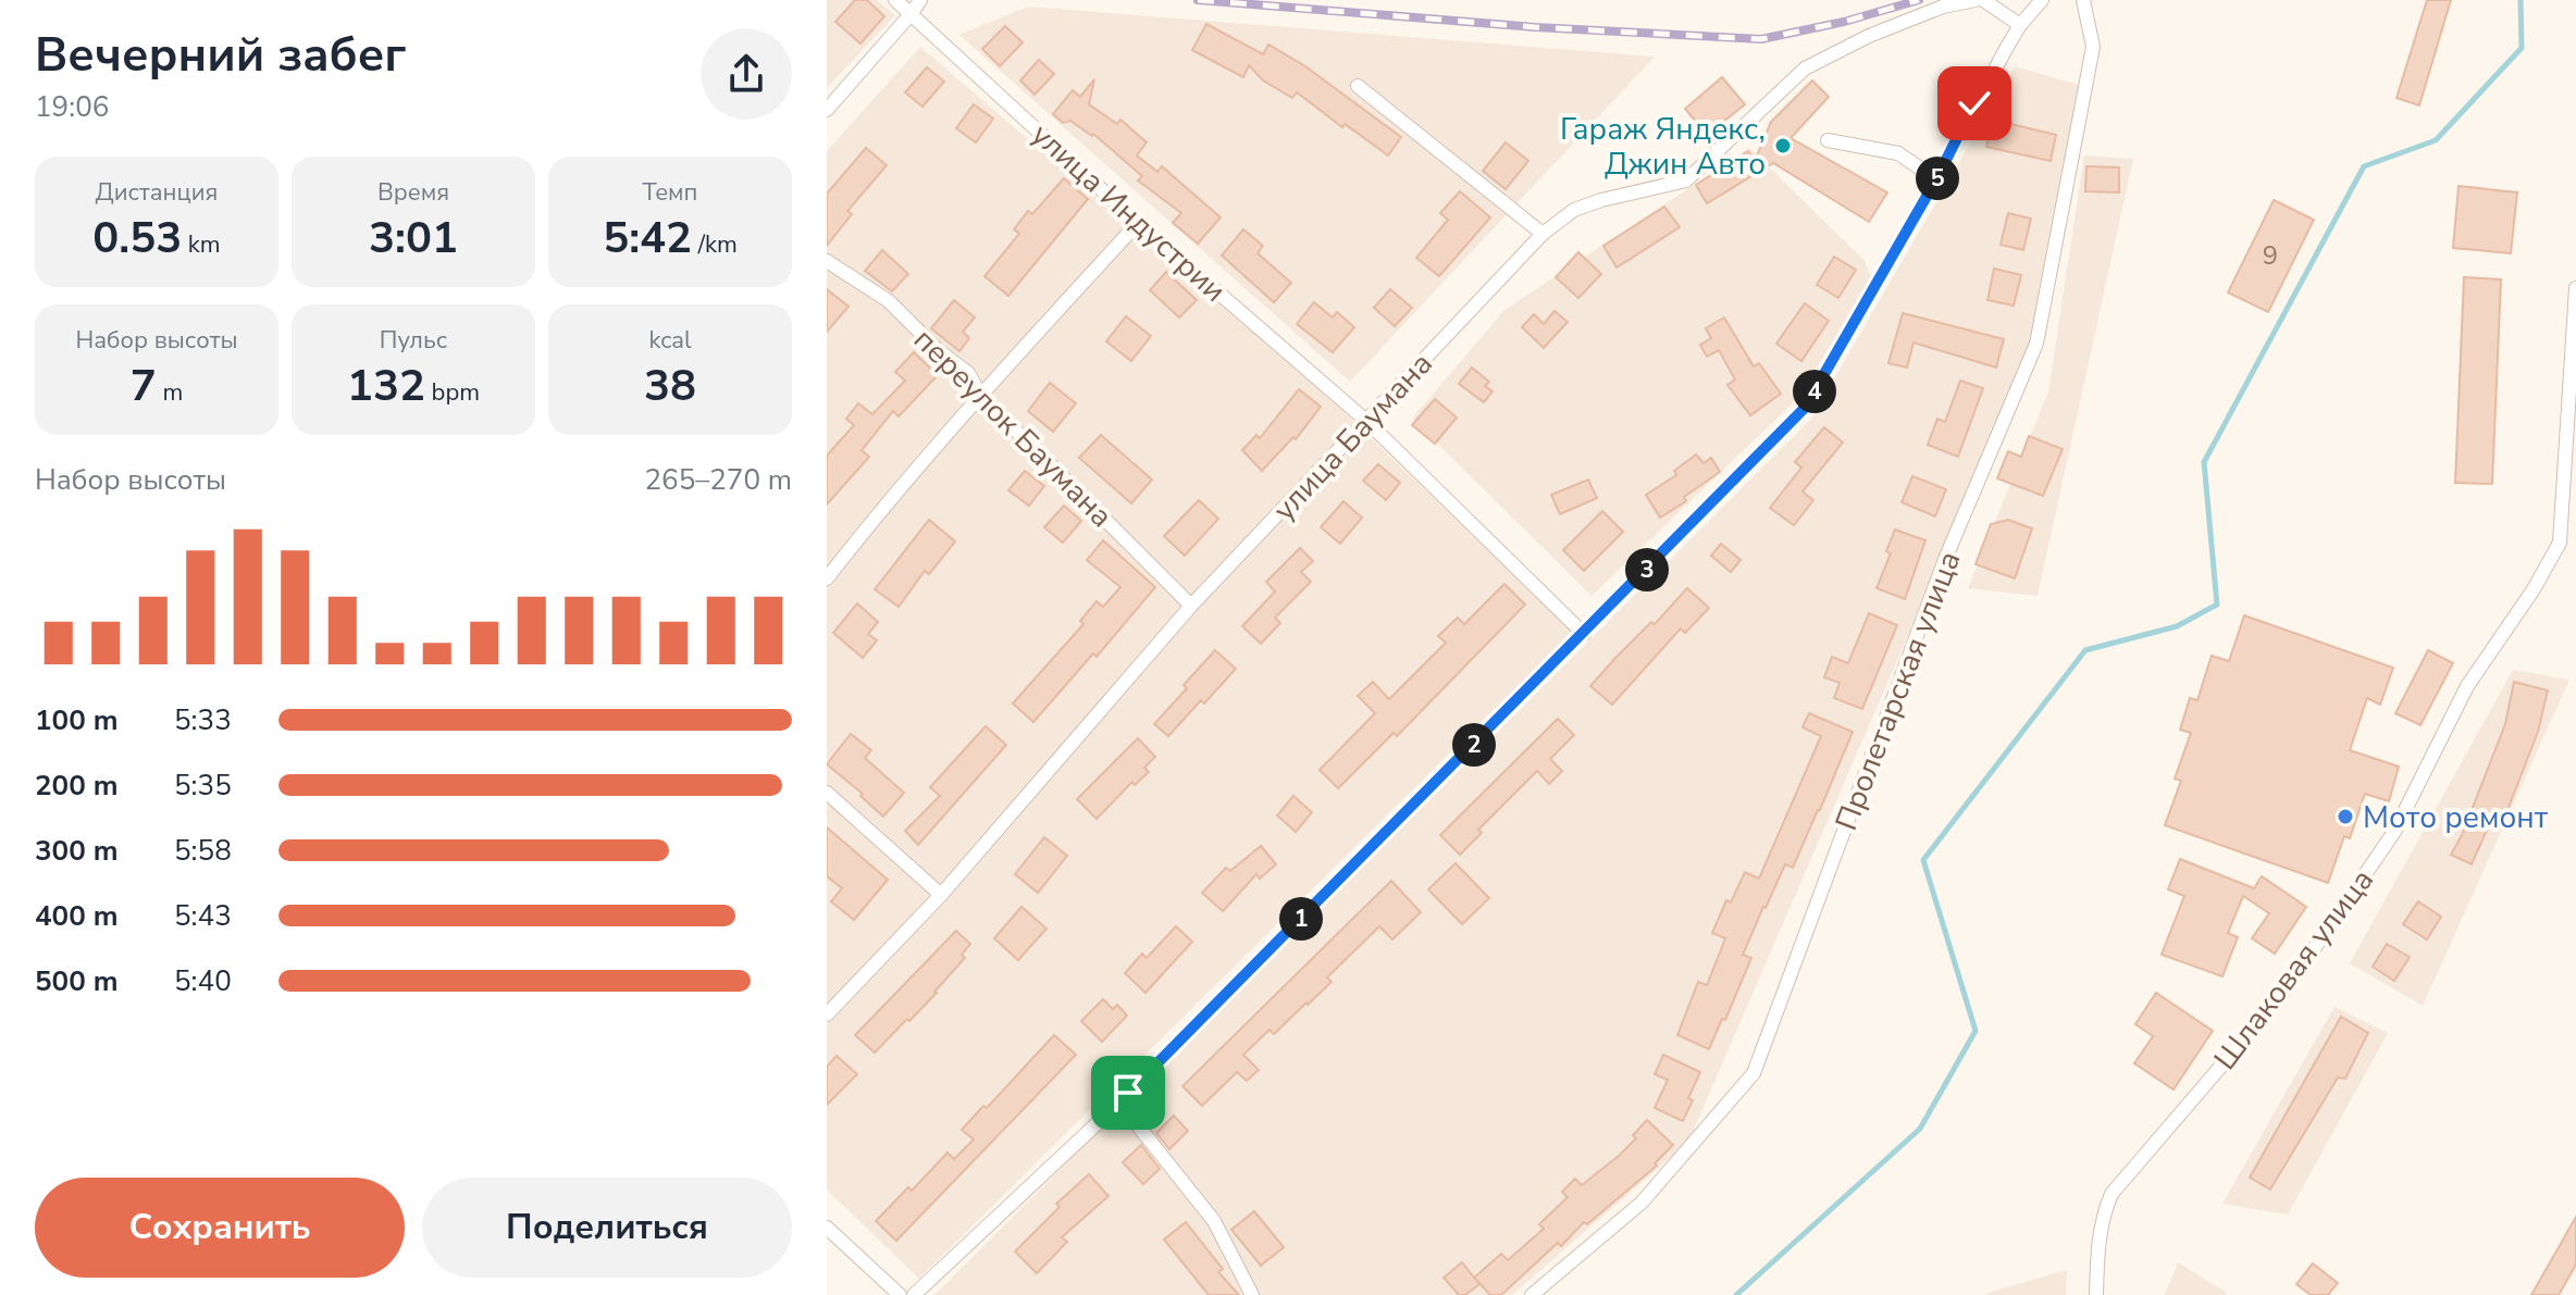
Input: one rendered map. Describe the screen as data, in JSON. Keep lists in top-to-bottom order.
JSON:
{
  "streets": {
    "street": [
      "улица Индустрии",
      "переулок Баумана",
      "улица Баумана",
      "Пролетарская улица",
      "Шлаковая улица"
    ]
  },
  "crossings": [
    ["улица Индустрии", "улица Баумана"],
    ["переулок Баумана", "улица Баумана"]
  ],
  "places": ["Гараж Яндекс, Джин Авто", "Мото ремонт"],
  "house_numbers": ["9"],
  "page": {
    "heading": ["Вечерний забег", "19:06"],
    "stats": [
      ["Дистанция", "0.53 km"],
      ["Время", "3:01"],
      ["Темп", "5:42 /km"],
      ["Набор высоты", "7 m"],
      ["Пульс", "132 bpm"],
      ["kcal", "38"]
    ],
    "pins": [
      "5",
      "4",
      "3",
      "2",
      "1"
    ],
    "chart": ["Набор высоты", "265–270 m"],
    "list": [
      {
        "name": "100 m",
        "note": "5:33"
      },
      {
        "name": "200 m",
        "note": "5:35"
      },
      {
        "name": "300 m",
        "note": "5:58"
      },
      {
        "name": "400 m",
        "note": "5:43"
      },
      {
        "name": "500 m",
        "note": "5:40"
      }
    ],
    "buttons": ["Сохранить", "Поделиться"]
  }
}
